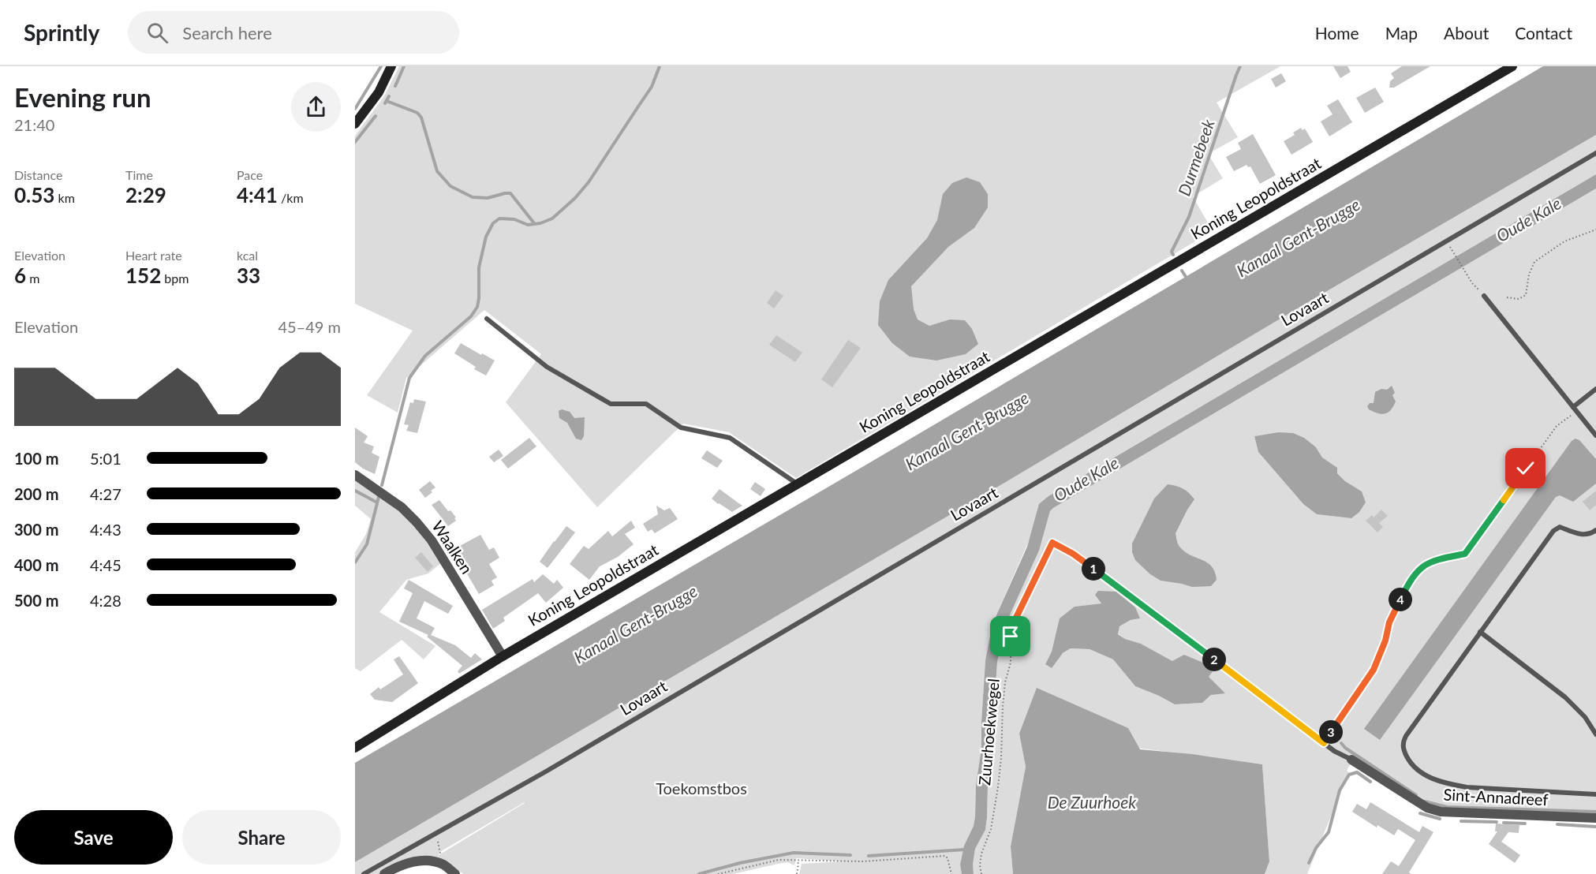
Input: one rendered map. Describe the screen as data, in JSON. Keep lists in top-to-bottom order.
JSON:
{
  "streets": {
    "street": ["Koning Leopoldstraat", "Waalken", "Sint-Annadreef"],
    "lane": ["Lovaart"],
    "path": ["Zuurhoekwegel"]
  },
  "crossings": [
    ["Koning Leopoldstraat", "Waalken"]
  ],
  "water": [
    "Durmebeek",
    "Oude Kale",
    "Kanaal Gent-Brugge",
    "De Zuurhoek"
  ],
  "parks": ["Toekomstbos"],
  "page": {
    "header": "Sprintly",
    "search": "Search here",
    "nav": [
      "Home",
      "Map",
      "About",
      "Contact"
    ],
    "heading": ["Evening run", "21:40"],
    "stats": [
      ["Distance", "0.53 km"],
      ["Time", "2:29"],
      ["Pace", "4:41 /km"],
      ["Elevation", "6 m"],
      ["Heart rate", "152 bpm"],
      ["kcal", "33"]
    ],
    "chart": ["Elevation", "45–49 m"],
    "list": [
      {
        "name": "100 m",
        "note": "5:01"
      },
      {
        "name": "200 m",
        "note": "4:27"
      },
      {
        "name": "300 m",
        "note": "4:43"
      },
      {
        "name": "400 m",
        "note": "4:45"
      },
      {
        "name": "500 m",
        "note": "4:28"
      }
    ],
    "pins": [
      "1",
      "4",
      "2",
      "3"
    ],
    "buttons": ["Save", "Share"]
  }
}
